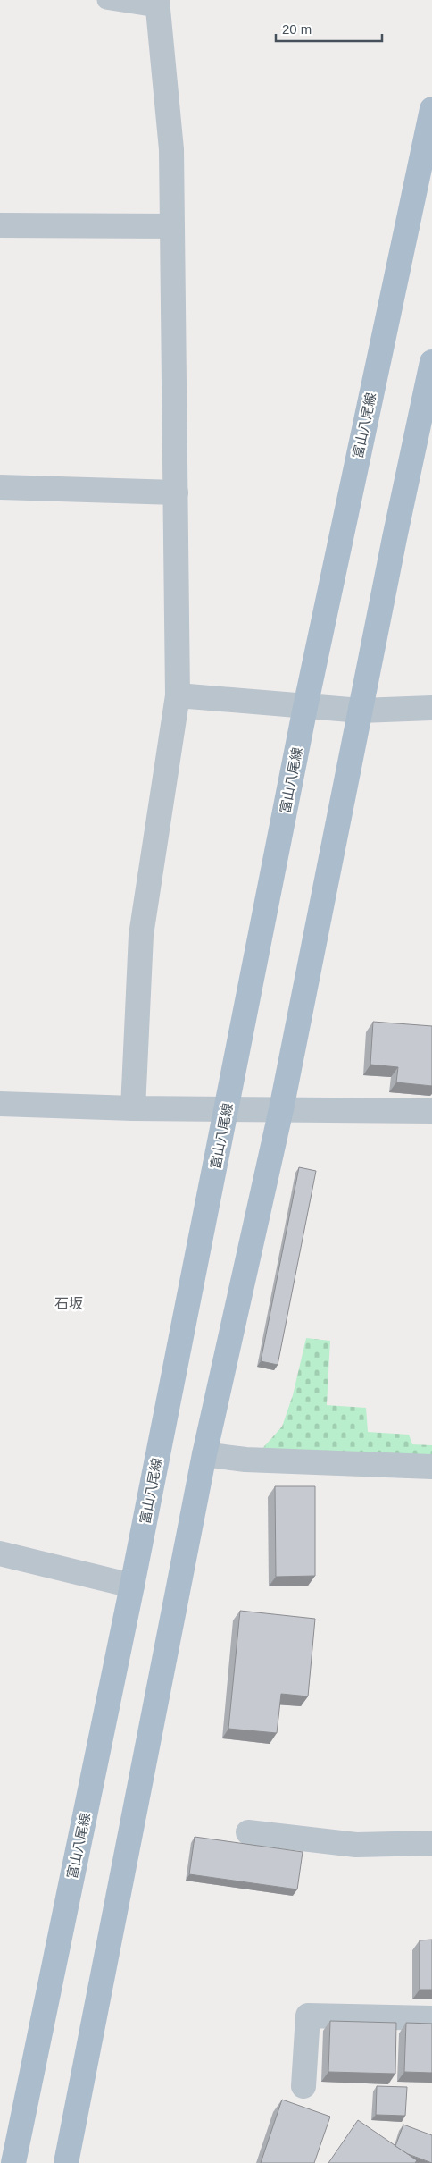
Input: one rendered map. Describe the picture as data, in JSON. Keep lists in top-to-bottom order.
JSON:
{
  "streets": {
    "main road": ["富山八尾線"]
  },
  "districts": ["石坂"],
  "scale_bar": "20 m"
}
